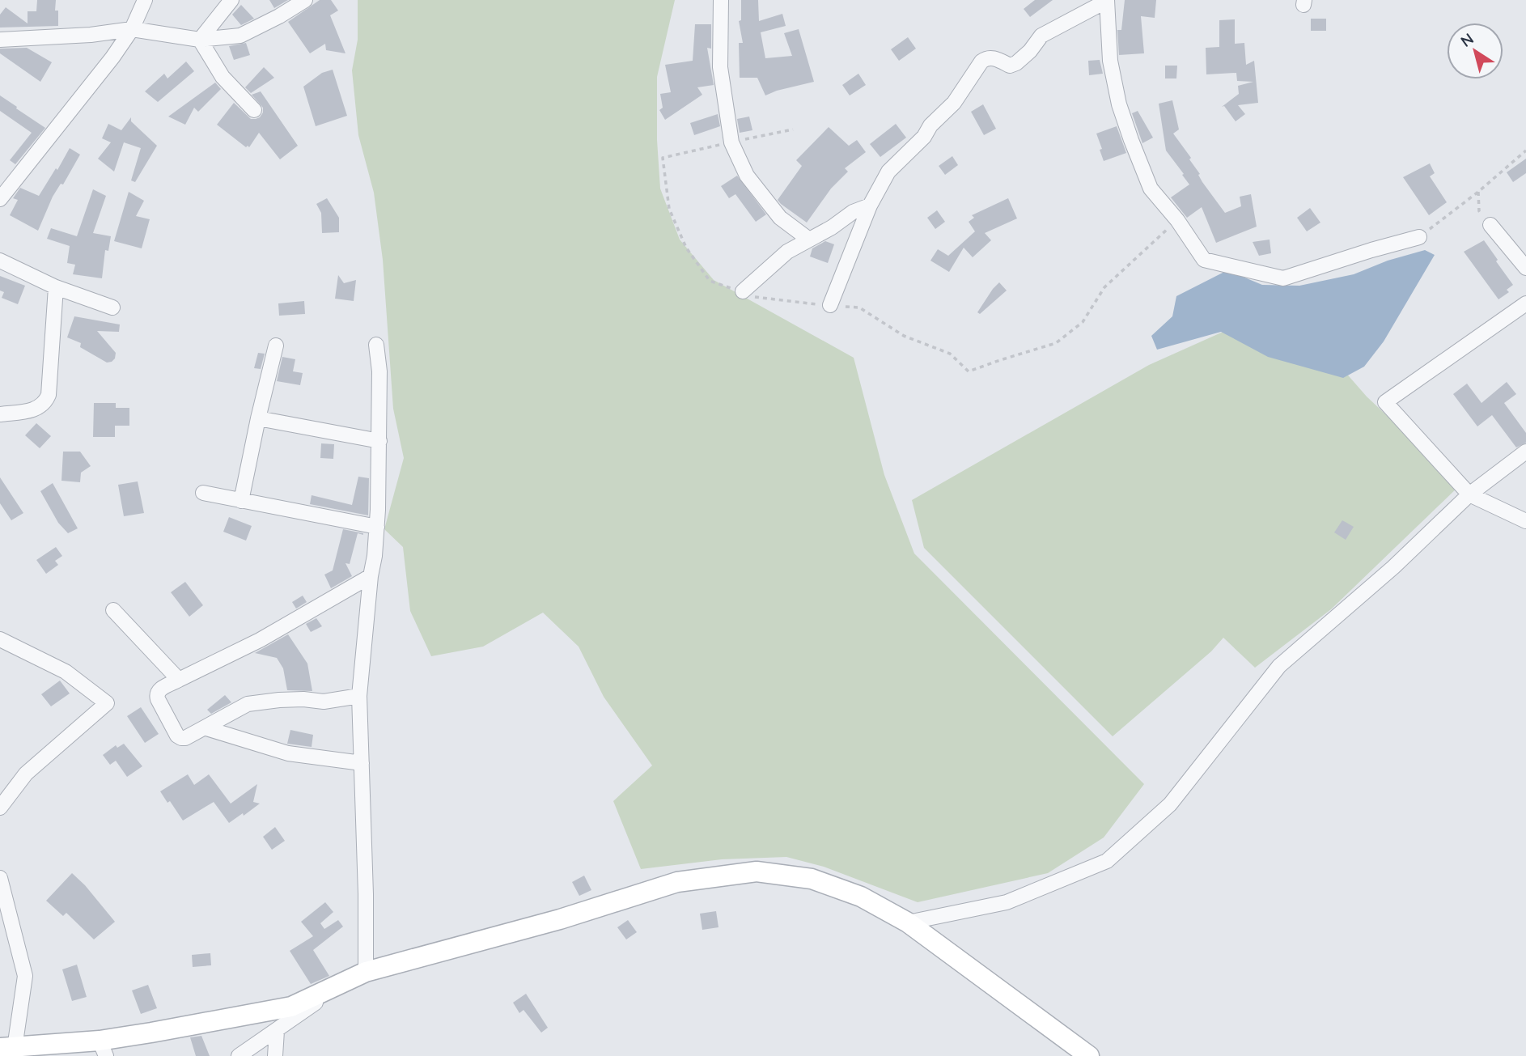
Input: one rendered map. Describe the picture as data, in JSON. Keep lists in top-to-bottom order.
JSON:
{
  "north": "top left"
}
